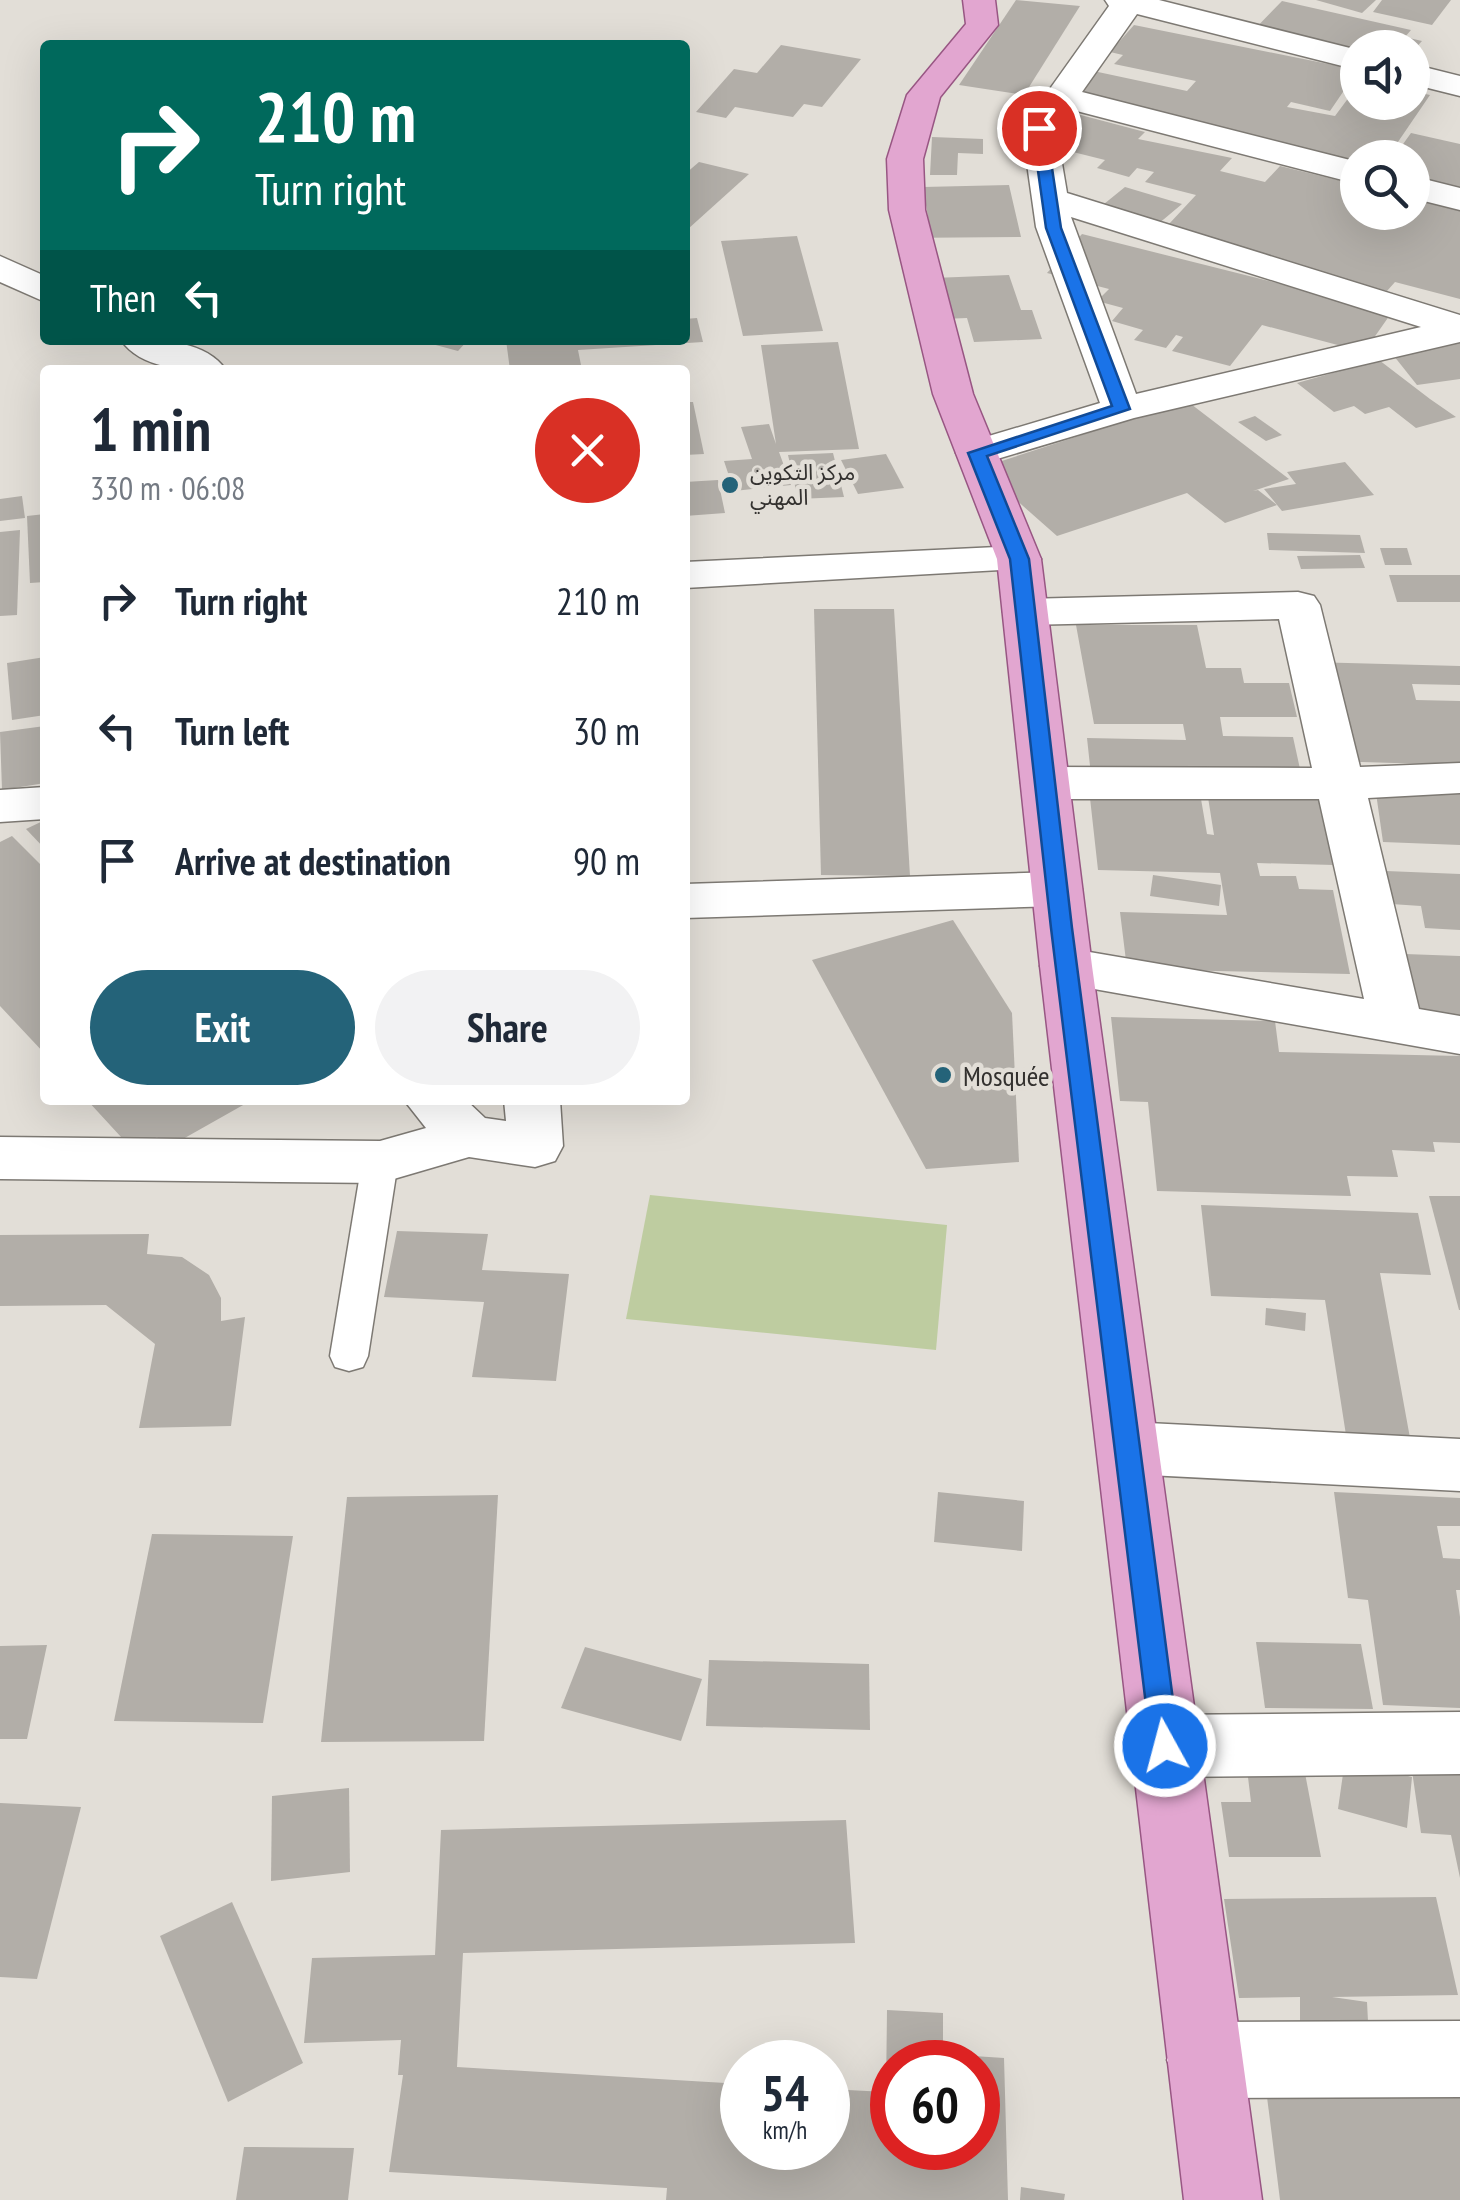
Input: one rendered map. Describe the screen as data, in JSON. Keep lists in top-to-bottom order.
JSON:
{
  "places": ["مركز التكوين المهني", "Mosquée"],
  "page": {
    "turn": ["210 m", "Turn right"],
    "then": "Then",
    "heading": ["1 min", "330 m · 06:08"],
    "list": [
      {
        "name": "Turn right",
        "value": "210 m"
      },
      {
        "name": "Turn left",
        "value": "30 m"
      },
      {
        "name": "Arrive at destination",
        "value": "90 m"
      }
    ],
    "buttons": ["Exit", "Share"],
    "speed": "54 km/h",
    "limit": "60"
  }
}
